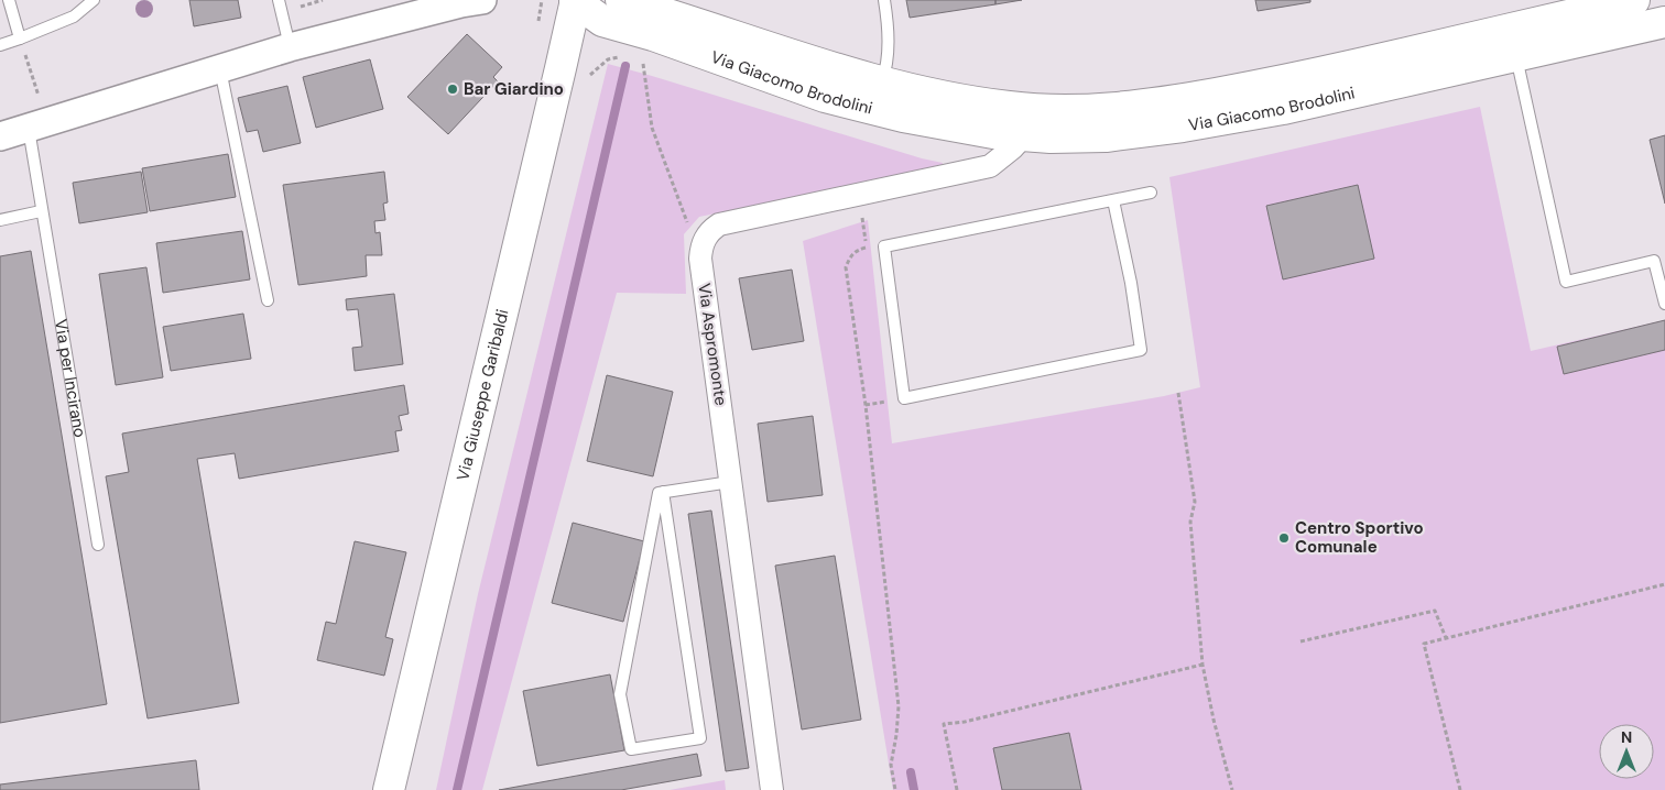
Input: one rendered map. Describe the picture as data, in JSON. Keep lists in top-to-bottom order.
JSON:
{
  "streets": {
    "main road": ["Via Giacomo Brodolini", "Via Giuseppe Garibaldi"],
    "street": ["Via Aspromonte"],
    "lane": ["Via per Incirano"]
  },
  "crossings": [
    ["Via Giacomo Brodolini", "Via Aspromonte"],
    ["Via Giacomo Brodolini", "Via Giuseppe Garibaldi"]
  ],
  "places": ["Bar Giardino", "Centro Sportivo Comunale"],
  "north": "top"
}
